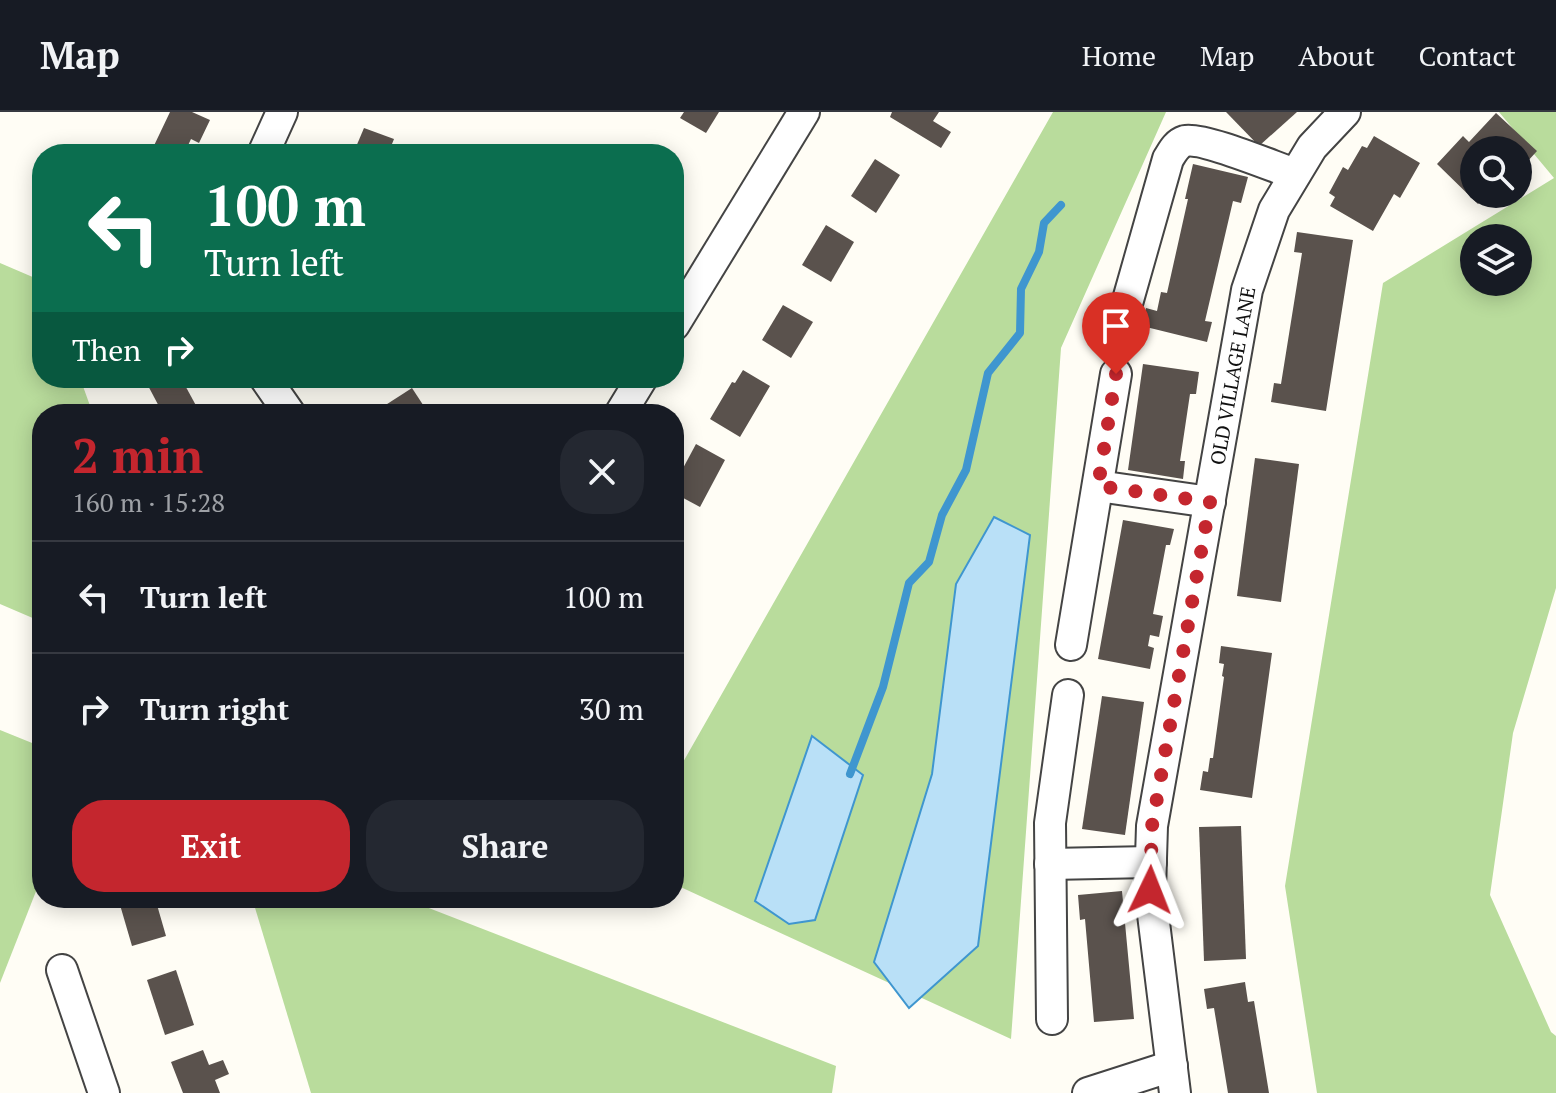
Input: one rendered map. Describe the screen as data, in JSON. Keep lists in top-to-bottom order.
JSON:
{
  "streets": {
    "street": ["OLD VILLAGE LANE"]
  },
  "page": {
    "header": "Map",
    "nav": [
      "Home",
      "Map",
      "About",
      "Contact"
    ],
    "turn": ["100 m", "Turn left"],
    "then": "Then",
    "heading": ["2 min", "160 m · 15:28"],
    "list": [
      {
        "name": "Turn left",
        "value": "100 m"
      },
      {
        "name": "Turn right",
        "value": "30 m"
      }
    ],
    "buttons": ["Exit", "Share"]
  }
}
